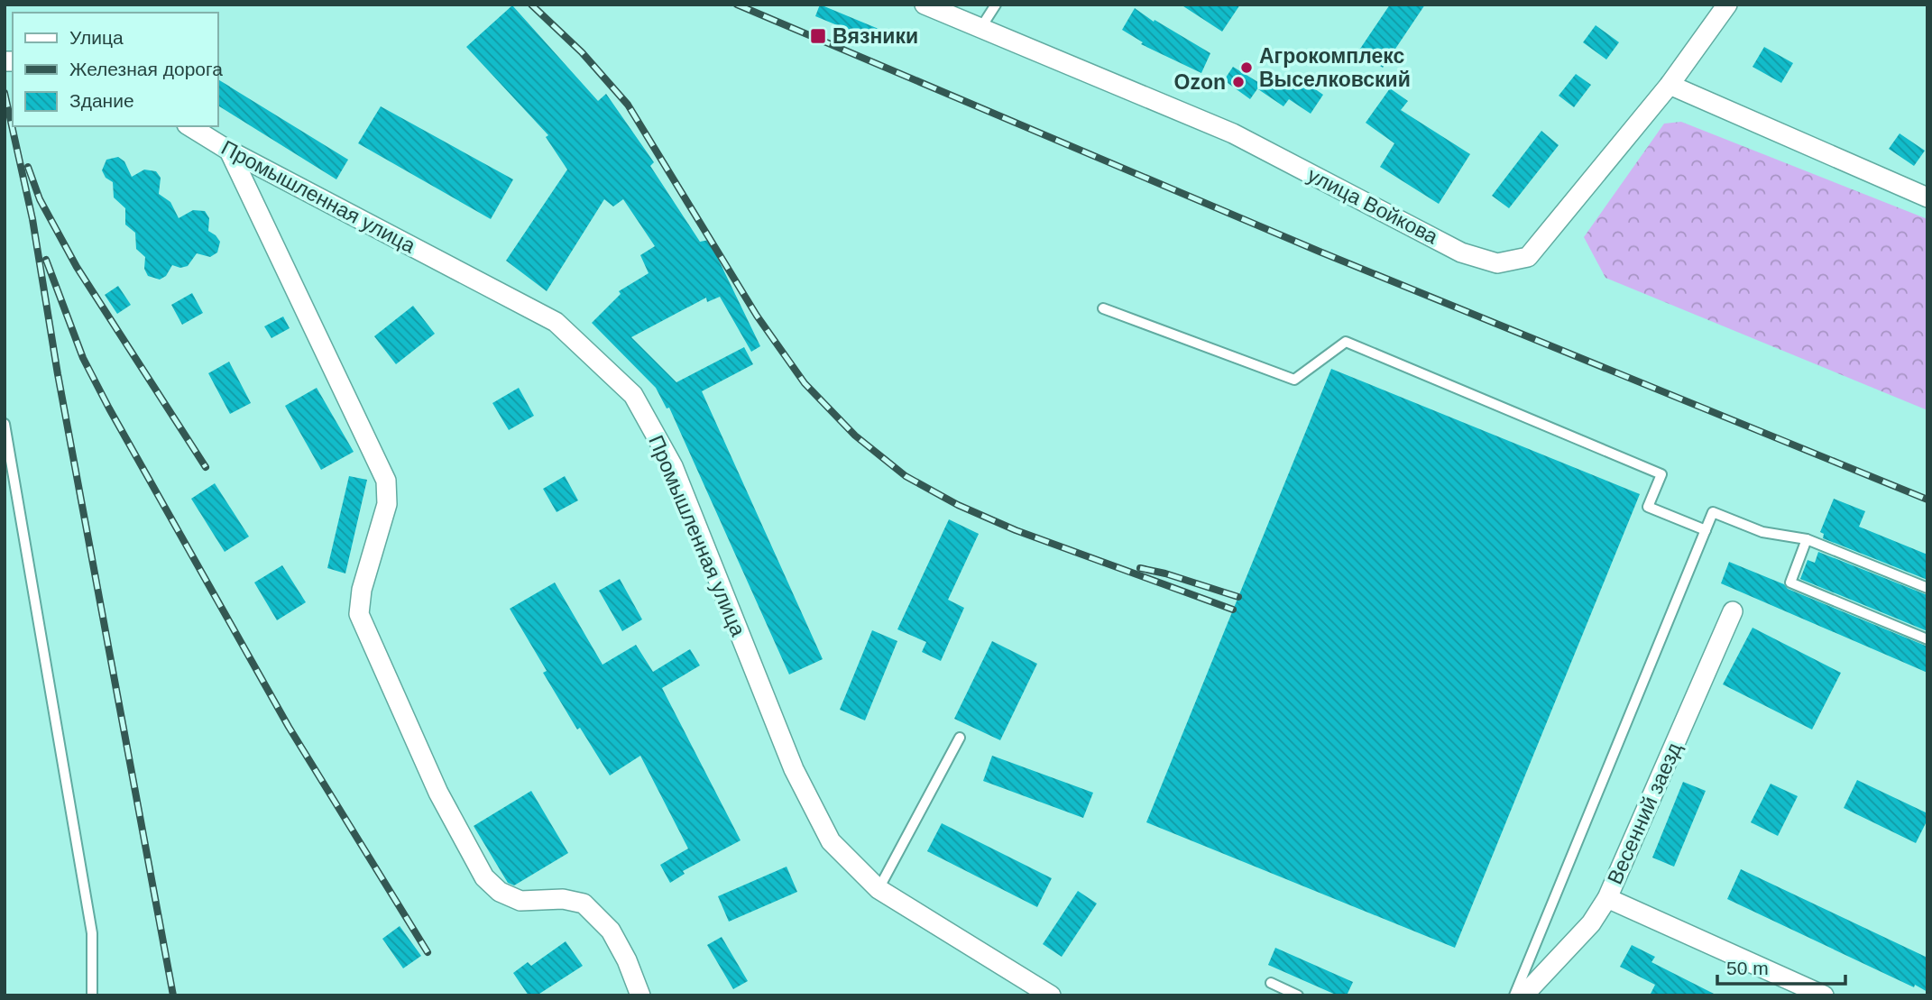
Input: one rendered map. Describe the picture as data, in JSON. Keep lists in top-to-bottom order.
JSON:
{
  "streets": {
    "street": ["Промышленная улица", "улица Войкова", "Весенний заезд"]
  },
  "places": {
    "transit": ["Вязники"],
    "other": ["Агрокомплекс Выселковский", "Ozon"]
  },
  "legend": ["Улица", "Железная дорога", "Здание"],
  "scale_bar": "50 m"
}
